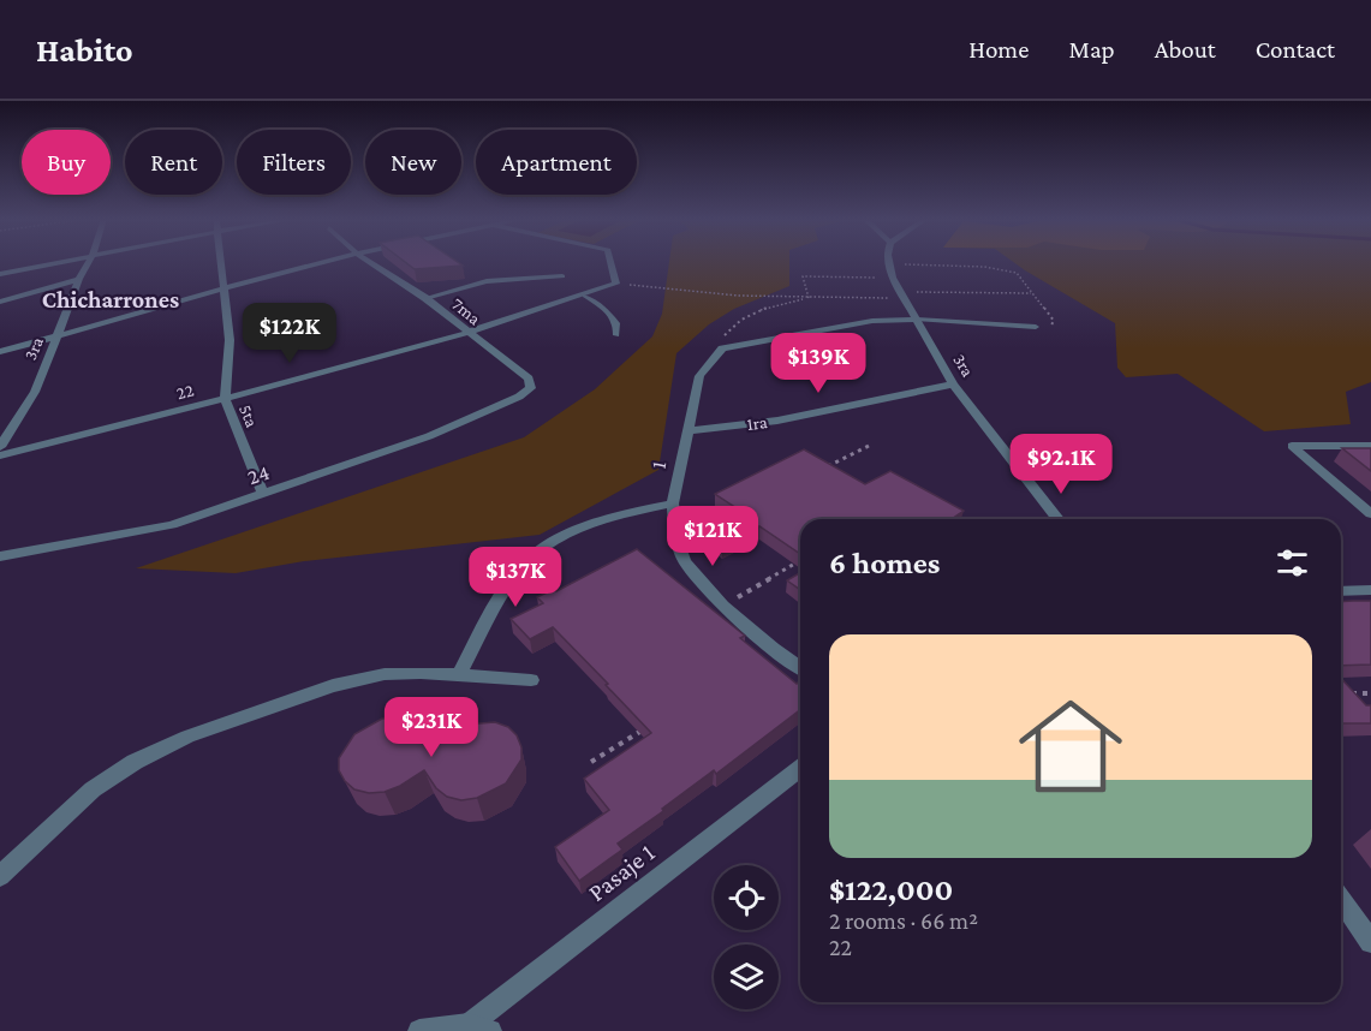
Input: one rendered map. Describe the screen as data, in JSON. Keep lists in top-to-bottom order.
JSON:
{
  "streets": {
    "street": [
      "7ma",
      "3ra",
      "22",
      "5ta",
      "1ra",
      "1",
      "24",
      "Pasaje 1"
    ]
  },
  "crossings": [
    ["7ma", "22"],
    ["7ma", "24"],
    ["3ra", "1ra"],
    ["22", "5ta"],
    ["5ta", "24"],
    ["1ra", "1"]
  ],
  "districts": ["Chicharrones"],
  "page": {
    "header": "Habito",
    "nav": [
      "Home",
      "Map",
      "About",
      "Contact"
    ],
    "chip": [
      "Buy",
      "Rent",
      "Filters",
      "New",
      "Apartment"
    ],
    "price": [
      "$122K",
      "$139K",
      "$92.1K",
      "$121K",
      "$137K",
      "$231K"
    ],
    "heading": "6 homes",
    "list": [
      {
        "name": "$122,000",
        "note": "2 rooms · 66 m² · 22"
      }
    ]
  }
}
